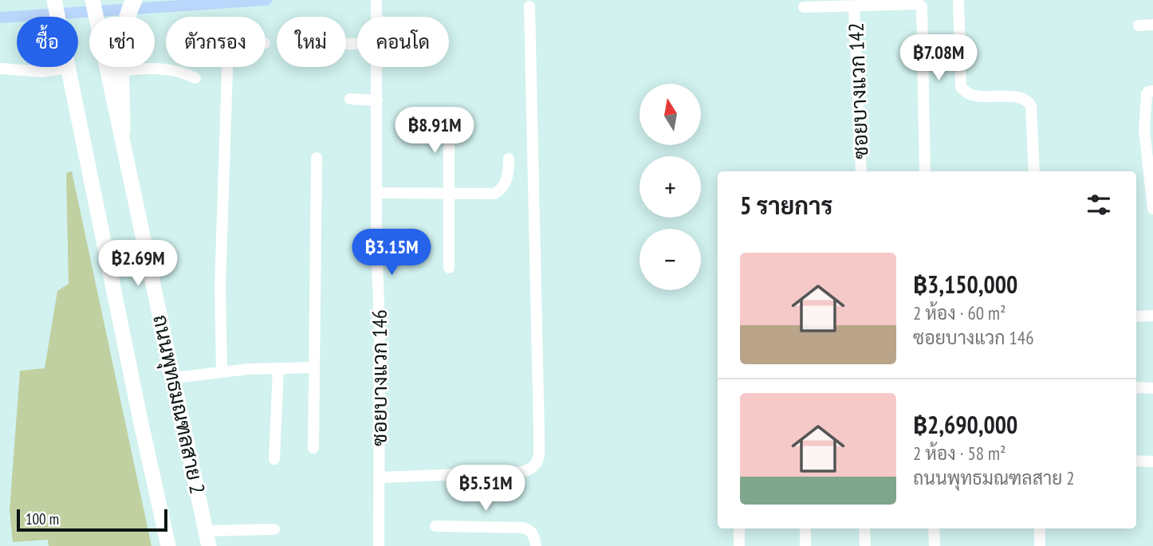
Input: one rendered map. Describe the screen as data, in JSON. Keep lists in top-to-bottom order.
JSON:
{
  "streets": {
    "main road": ["ถนนพุทธมณฑลสาย 2"],
    "street": ["ซอยบางแวก 142", "ซอยบางแวก 146"]
  },
  "scale_bar": "100 m",
  "north": "top",
  "page": {
    "chip": [
      "ซื้อ",
      "เช่า",
      "ตัวกรอง",
      "ใหม่",
      "คอนโด"
    ],
    "price": [
      "฿7.08M",
      "฿8.91M",
      "฿3.15M",
      "฿2.69M",
      "฿5.51M"
    ],
    "map_buttons": ["+", "−"],
    "heading": "5 รายการ",
    "list": [
      {
        "name": "฿3,150,000",
        "note": "2 ห้อง · 60 m² · ซอยบางแวก 146"
      },
      {
        "name": "฿2,690,000",
        "note": "2 ห้อง · 58 m² · ถนนพุทธมณฑลสาย 2"
      }
    ],
    "scale": "100 m"
  }
}
